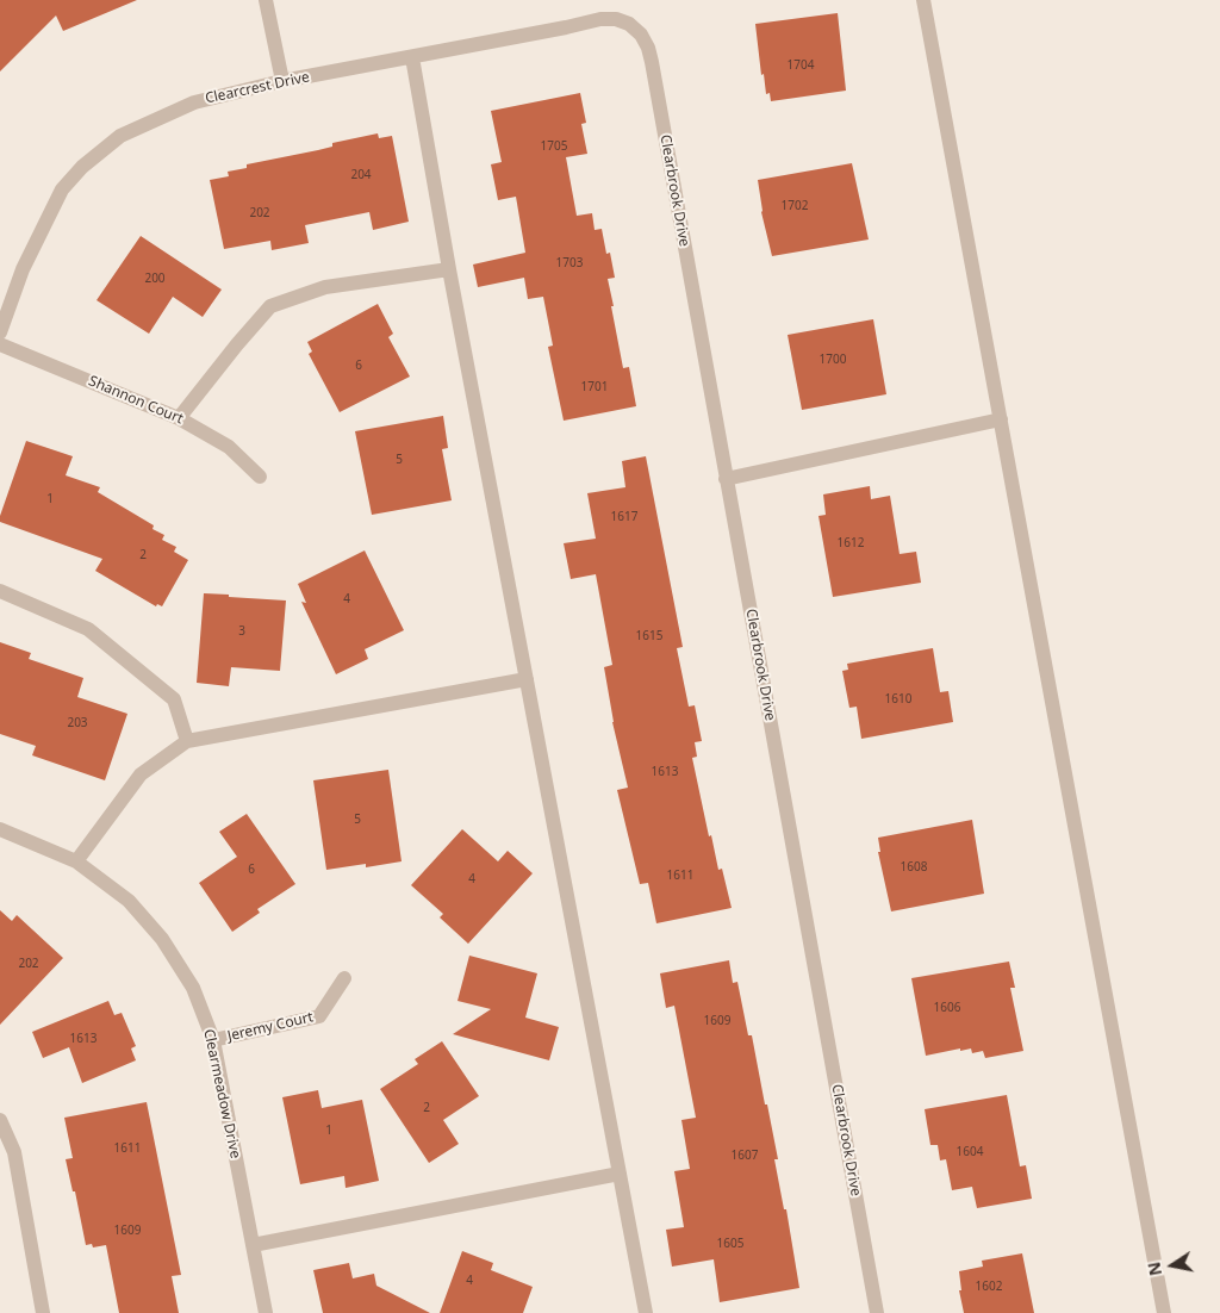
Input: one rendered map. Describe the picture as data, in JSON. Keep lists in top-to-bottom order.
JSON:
{
  "streets": {
    "street": [
      "Clearcrest Drive",
      "Clearbrook Drive",
      "Shannon Court",
      "Jeremy Court",
      "Clearmeadow Drive"
    ]
  },
  "crossings": [
    ["Clearcrest Drive", "Clearbrook Drive"],
    ["Jeremy Court", "Clearmeadow Drive"]
  ],
  "house_numbers": [
    "1704",
    "1705",
    "204",
    "1702",
    "202",
    "1703",
    "200",
    "1700",
    "6",
    "1701",
    "5",
    "1",
    "1617",
    "1612",
    "2",
    "4",
    "3",
    "1615",
    "1610",
    "203",
    "1613",
    "5",
    "1608",
    "6",
    "1611",
    "4",
    "202",
    "1606",
    "1609",
    "1613",
    "2",
    "1",
    "1611",
    "1604",
    "1607",
    "1609",
    "1605",
    "4",
    "1602"
  ],
  "north": "left"
}
